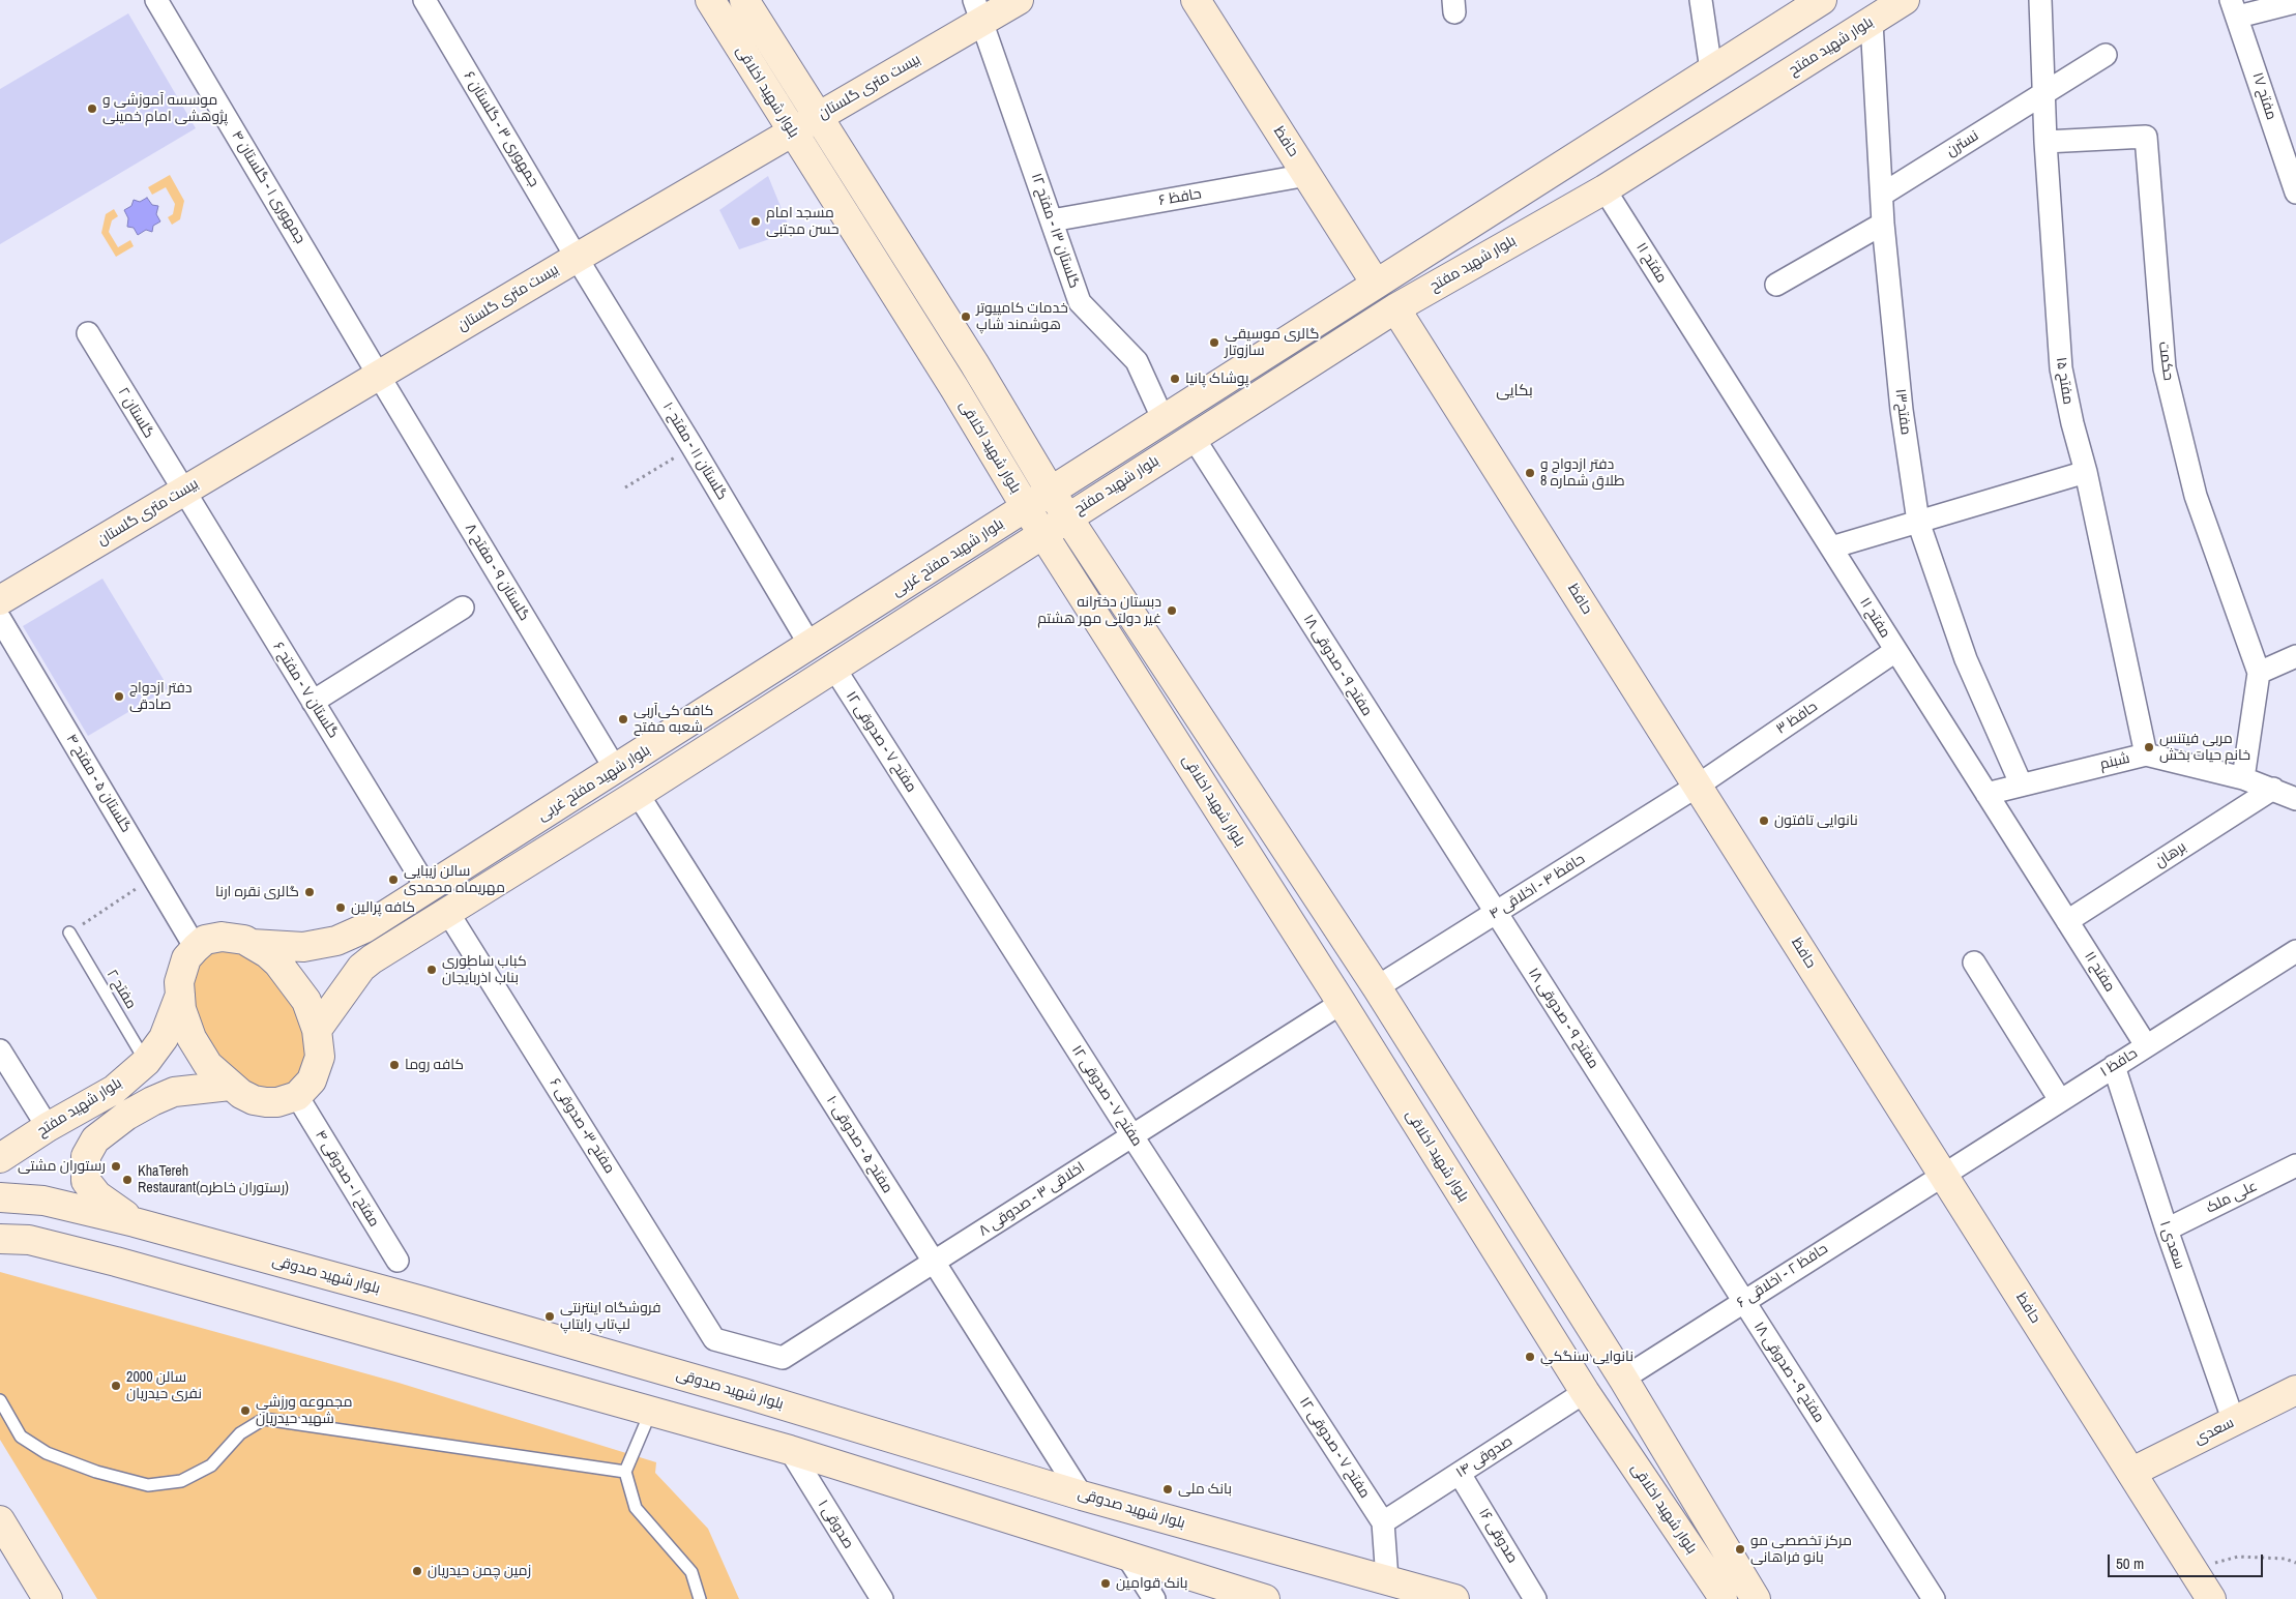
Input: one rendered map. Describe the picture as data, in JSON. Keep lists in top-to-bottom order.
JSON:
{
  "streets": {
    "main road": [
      "بلوار شهید مفتح",
      "بیست متری گلستان",
      "بلوار شهید اخلاقی",
      "حافظ",
      "بلوار شهید مفتح غربی",
      "بلوار شهید صدوقی",
      "سعدی"
    ],
    "street": [
      "مفتح ۱۷",
      "جمهوری ۳ - گلستان ۶",
      "نسترن",
      "جمهوری ۱ - گلستان ۴",
      "حافظ ۶",
      "گلستان ۱۳ - مفتح ۱۲",
      "مفتح ۱۱",
      "حکمت",
      "مفتح ۱۵",
      "مفتح۱۳",
      "گلستان ۲",
      "گلستان ۱۱ - مفتح ۱۰",
      "گلستان ۹ - مفتح ۸",
      "مفتح ۹ - صدوقی ۱۸",
      "گلستان ۷ - مفتح ۶",
      "حافظ ۳",
      "مفتح ۷ - صدوقی ۱۲",
      "شبنم",
      "گلستان ۵ - مفتح ۴",
      "برهان",
      "حافظ ۴ - اخلاقی ۴",
      "حافظ ۱",
      "مفتح ۳- صدوقی ۶",
      "مفتح ۵ - صدوقی ۱۰",
      "مفتح ۱ - صدوقی ۴",
      "علی ملک",
      "اخلاقی ۳ - صدوقی ۸",
      "سعدی ۱",
      "حافظ ۲ - اخلاقی ۶",
      "صدوقی ۱۴",
      "صدوقی ۱",
      "صدوقی ۱۶"
    ],
    "lane": ["مفتح ۲"]
  },
  "crossings": [
    ["بلوار شهید مفتح", "بلوار شهید اخلاقی"],
    ["بلوار شهید مفتح", "حافظ"],
    ["بلوار شهید مفتح", "گلستان ۱۳ - مفتح ۱۲"],
    ["بلوار شهید مفتح", "مفتح ۱۱"],
    ["بلوار شهید مفتح", "مفتح۱۳"],
    ["بلوار شهید مفتح", "بلوار شهید مفتح غربی"],
    ["بلوار شهید مفتح", "مفتح ۹ - صدوقی ۱۸"],
    ["بلوار شهید مفتح", "گلستان ۵ - مفتح ۴"],
    ["بلوار شهید مفتح", "مفتح ۲"],
    ["بلوار شهید مفتح", "مفتح ۱ - صدوقی ۴"],
    ["بیست متری گلستان", "بلوار شهید اخلاقی"],
    ["بیست متری گلستان", "جمهوری ۳ - گلستان ۶"],
    ["بیست متری گلستان", "جمهوری ۱ - گلستان ۴"],
    ["بیست متری گلستان", "گلستان ۱۳ - مفتح ۱۲"],
    ["بیست متری گلستان", "گلستان ۲"],
    ["بیست متری گلستان", "گلستان ۱۱ - مفتح ۱۰"],
    ["بیست متری گلستان", "گلستان ۹ - مفتح ۸"],
    ["بیست متری گلستان", "گلستان ۷ - مفتح ۶"],
    ["بلوار شهید اخلاقی", "بلوار شهید مفتح غربی"],
    ["بلوار شهید اخلاقی", "حافظ ۴ - اخلاقی ۴"],
    ["بلوار شهید اخلاقی", "اخلاقی ۳ - صدوقی ۸"],
    ["بلوار شهید اخلاقی", "حافظ ۲ - اخلاقی ۶"],
    ["بلوار شهید اخلاقی", "صدوقی ۱۴"],
    ["جمهوری ۳ - گلستان ۶", "گلستان ۱۱ - مفتح ۱۰"],
    ["حافظ", "حافظ ۶"],
    ["حافظ", "حافظ ۳"],
    ["حافظ", "حافظ ۴ - اخلاقی ۴"],
    ["حافظ", "حافظ ۱"],
    ["حافظ", "حافظ ۲ - اخلاقی ۶"],
    ["حافظ", "سعدی"],
    ["نسترن", "مفتح ۱۵"],
    ["نسترن", "مفتح۱۳"],
    ["جمهوری ۱ - گلستان ۴", "گلستان ۹ - مفتح ۸"],
    ["حافظ ۶", "گلستان ۱۳ - مفتح ۱۲"],
    ["مفتح ۱۱", "حافظ ۳"],
    ["مفتح ۱۱", "شبنم"],
    ["مفتح ۱۱", "برهان"],
    ["مفتح ۱۱", "حافظ ۱"],
    ["حکمت", "مفتح ۱۵"],
    ["مفتح ۱۵", "شبنم"],
    ["مفتح۱۳", "شبنم"],
    ["گلستان ۲", "گلستان ۷ - مفتح ۶"],
    ["گلستان ۱۱ - مفتح ۱۰", "بلوار شهید مفتح غربی"],
    ["بلوار شهید مفتح غربی", "گلستان ۹ - مفتح ۸"],
    ["بلوار شهید مفتح غربی", "گلستان ۷ - مفتح ۶"],
    ["بلوار شهید مفتح غربی", "مفتح ۷ - صدوقی ۱۲"],
    ["بلوار شهید مفتح غربی", "گلستان ۵ - مفتح ۴"],
    ["بلوار شهید مفتح غربی", "مفتح ۳- صدوقی ۶"],
    ["بلوار شهید مفتح غربی", "مفتح ۵ - صدوقی ۱۰"],
    ["بلوار شهید مفتح غربی", "مفتح ۱ - صدوقی ۴"],
    ["مفتح ۹ - صدوقی ۱۸", "حافظ ۴ - اخلاقی ۴"],
    ["مفتح ۹ - صدوقی ۱۸", "حافظ ۲ - اخلاقی ۶"],
    ["حافظ ۳", "حافظ ۴ - اخلاقی ۴"],
    ["مفتح ۷ - صدوقی ۱۲", "اخلاقی ۳ - صدوقی ۸"],
    ["مفتح ۷ - صدوقی ۱۲", "صدوقی ۱۴"],
    ["شبنم", "برهان"],
    ["گلستان ۵ - مفتح ۴", "مفتح ۱ - صدوقی ۴"],
    ["حافظ ۱", "سعدی ۱"],
    ["حافظ ۱", "حافظ ۲ - اخلاقی ۶"],
    ["مفتح ۳- صدوقی ۶", "اخلاقی ۳ - صدوقی ۸"],
    ["مفتح ۵ - صدوقی ۱۰", "اخلاقی ۳ - صدوقی ۸"],
    ["مفتح ۵ - صدوقی ۱۰", "بلوار شهید صدوقی"],
    ["علی ملک", "سعدی ۱"],
    ["سعدی ۱", "سعدی"],
    ["صدوقی ۱۴", "صدوقی ۱۶"]
  ],
  "districts": ["بکایی"],
  "places": [
    "موسسه آموزشی و پژوهشی امام خمینی",
    "مسجد امام حسن مجتبی",
    "خدمات کامپیوتر هوشمند شاپ",
    "گالری موسیقی سازوتار",
    "پوشاک پانیا",
    "دفتر ازدواج و طلاق شماره 8",
    "دبستان دخترانه غیر دولتی مهر هشتم",
    "دفتر ازدواج صادقی",
    "کافه کی‌آربی شعبه مفتح",
    "مربی فیتنس خانم حیات بخش",
    "نانوایی تافتون",
    "سالن زیبایی مهریماه محمدی",
    "گالری نقره ارنا",
    "کافه پرالین",
    "کباب ساطوری بناب اذربایجان",
    "کافه روما",
    "رستوران مشتی",
    "KhaTereh Restaurant(رستوران خاطره)",
    "فروشگاه اینترنتی لپ‌تاپ رایتاپ",
    "نانوایی سنگکیِ",
    "سالن 2000 نفری حیدریان",
    "مجموعه ورزشی شهید حیدریان",
    "بانک ملی",
    "مرکز تخصصی مو بانو فراهانی",
    "زمین چمن حیدریان",
    "بانک قوامین"
  ],
  "scale_bar": "50 m"
}
